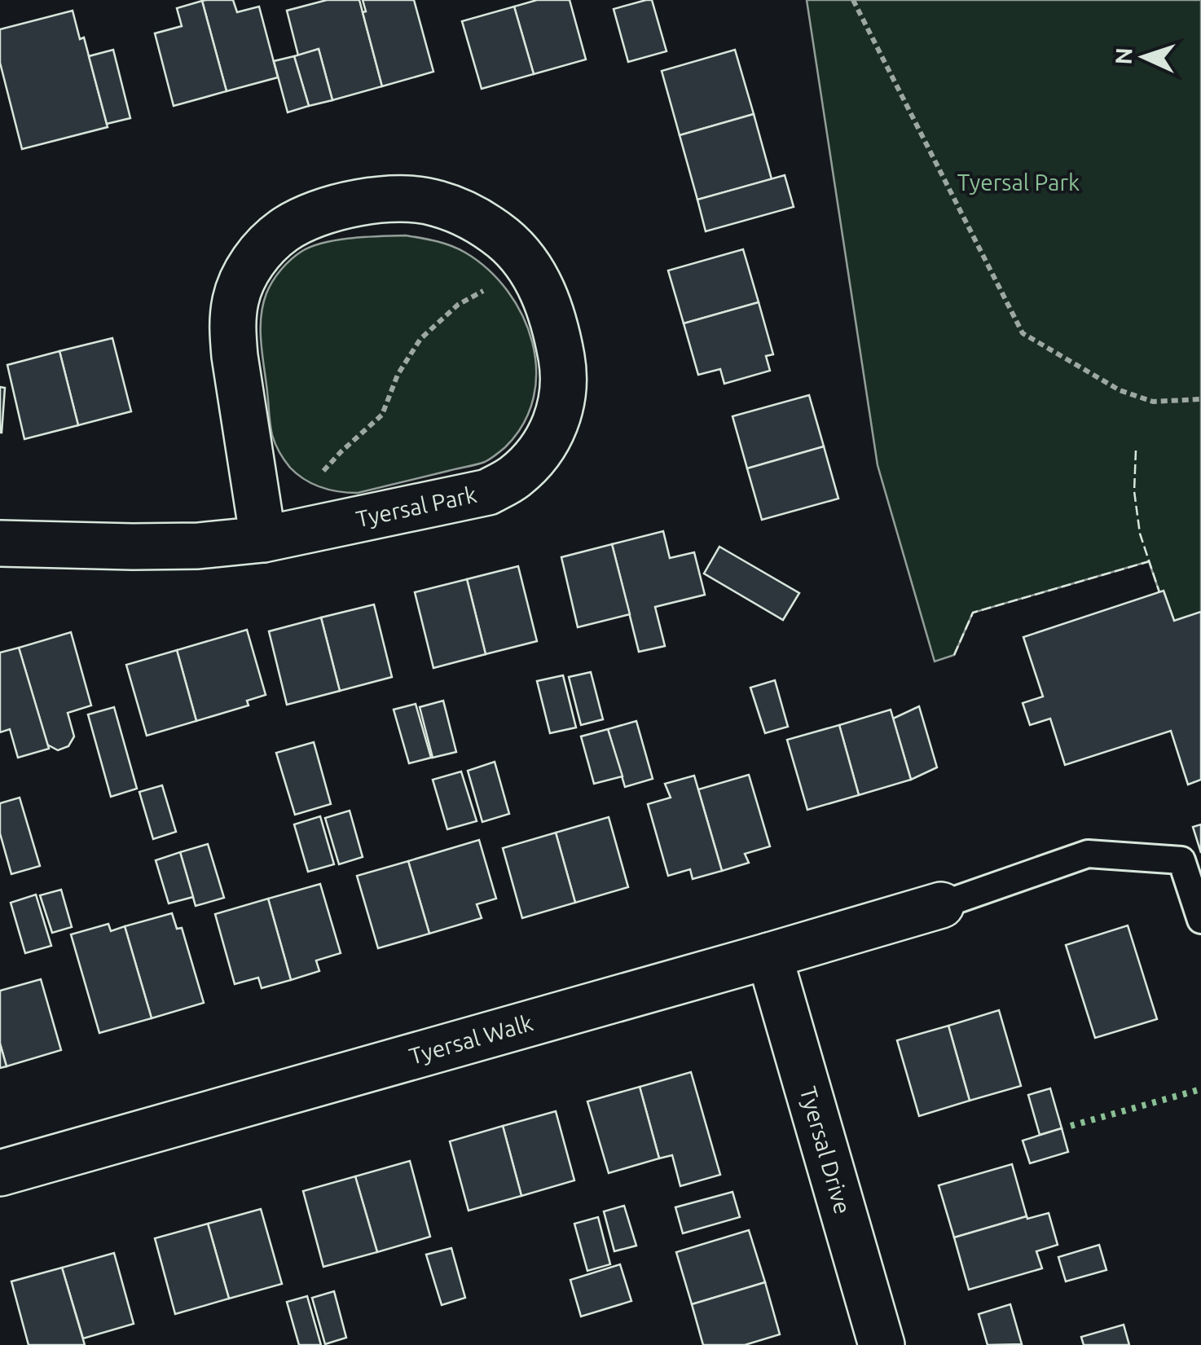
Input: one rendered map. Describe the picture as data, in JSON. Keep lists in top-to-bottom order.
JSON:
{
  "streets": {
    "street": ["Tyersal Park", "Tyersal Walk", "Tyersal Drive"]
  },
  "crossings": [
    ["Tyersal Walk", "Tyersal Drive"]
  ],
  "parks": ["Tyersal Park"],
  "north": "left"
}
